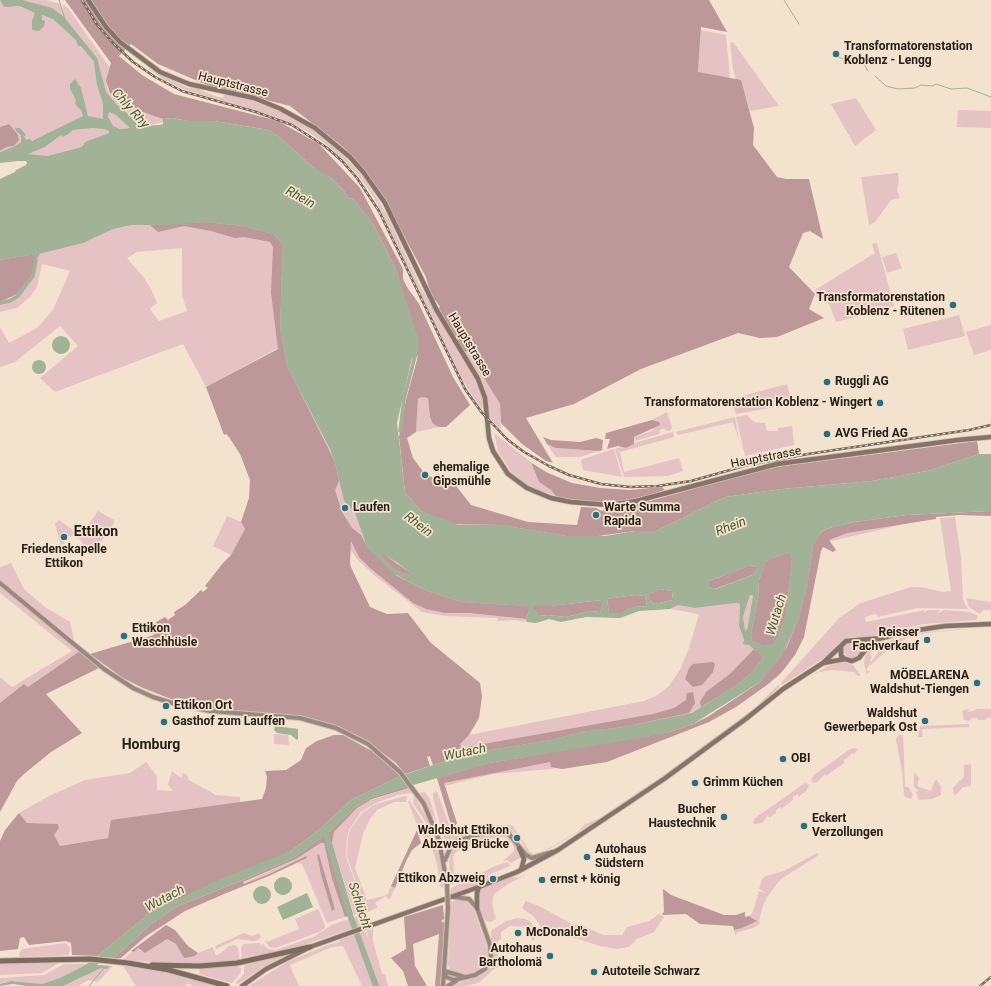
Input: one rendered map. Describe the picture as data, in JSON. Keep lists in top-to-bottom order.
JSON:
{
  "streets": {
    "main road": ["Hauptstrasse"]
  },
  "districts": ["Ettikon", "Homburg"],
  "water": [
    "Chly Rhy",
    "Rhein",
    "Wutach",
    "Schlücht"
  ],
  "places": [
    "Transformatorenstation Koblenz - Lengg",
    "Transformatorenstation Koblenz - Rütenen",
    "Ruggli AG",
    "Transformatorenstation Koblenz - Wingert",
    "AVG Fried AG",
    "ehemalige Gipsmühle",
    "Laufen",
    "Warte Summa Rapida",
    "Friedenskapelle Ettikon",
    "Ettikon Waschhüsle",
    "Reisser Fachverkauf",
    "MÖBELARENA Waldshut-Tiengen",
    "Ettikon Ort",
    "Waldshut Gewerbepark Ost",
    "Gasthof zum Lauffen",
    "OBI",
    "Grimm Küchen",
    "Bucher Haustechnik",
    "Eckert Verzollungen",
    "Waldshut Ettikon Abzweig Brücke",
    "Autohaus Südstern",
    "Ettikon Abzweig",
    "ernst + könig",
    "McDonald's",
    "Autohaus Bartholomä",
    "Autoteile Schwarz"
  ]
}
